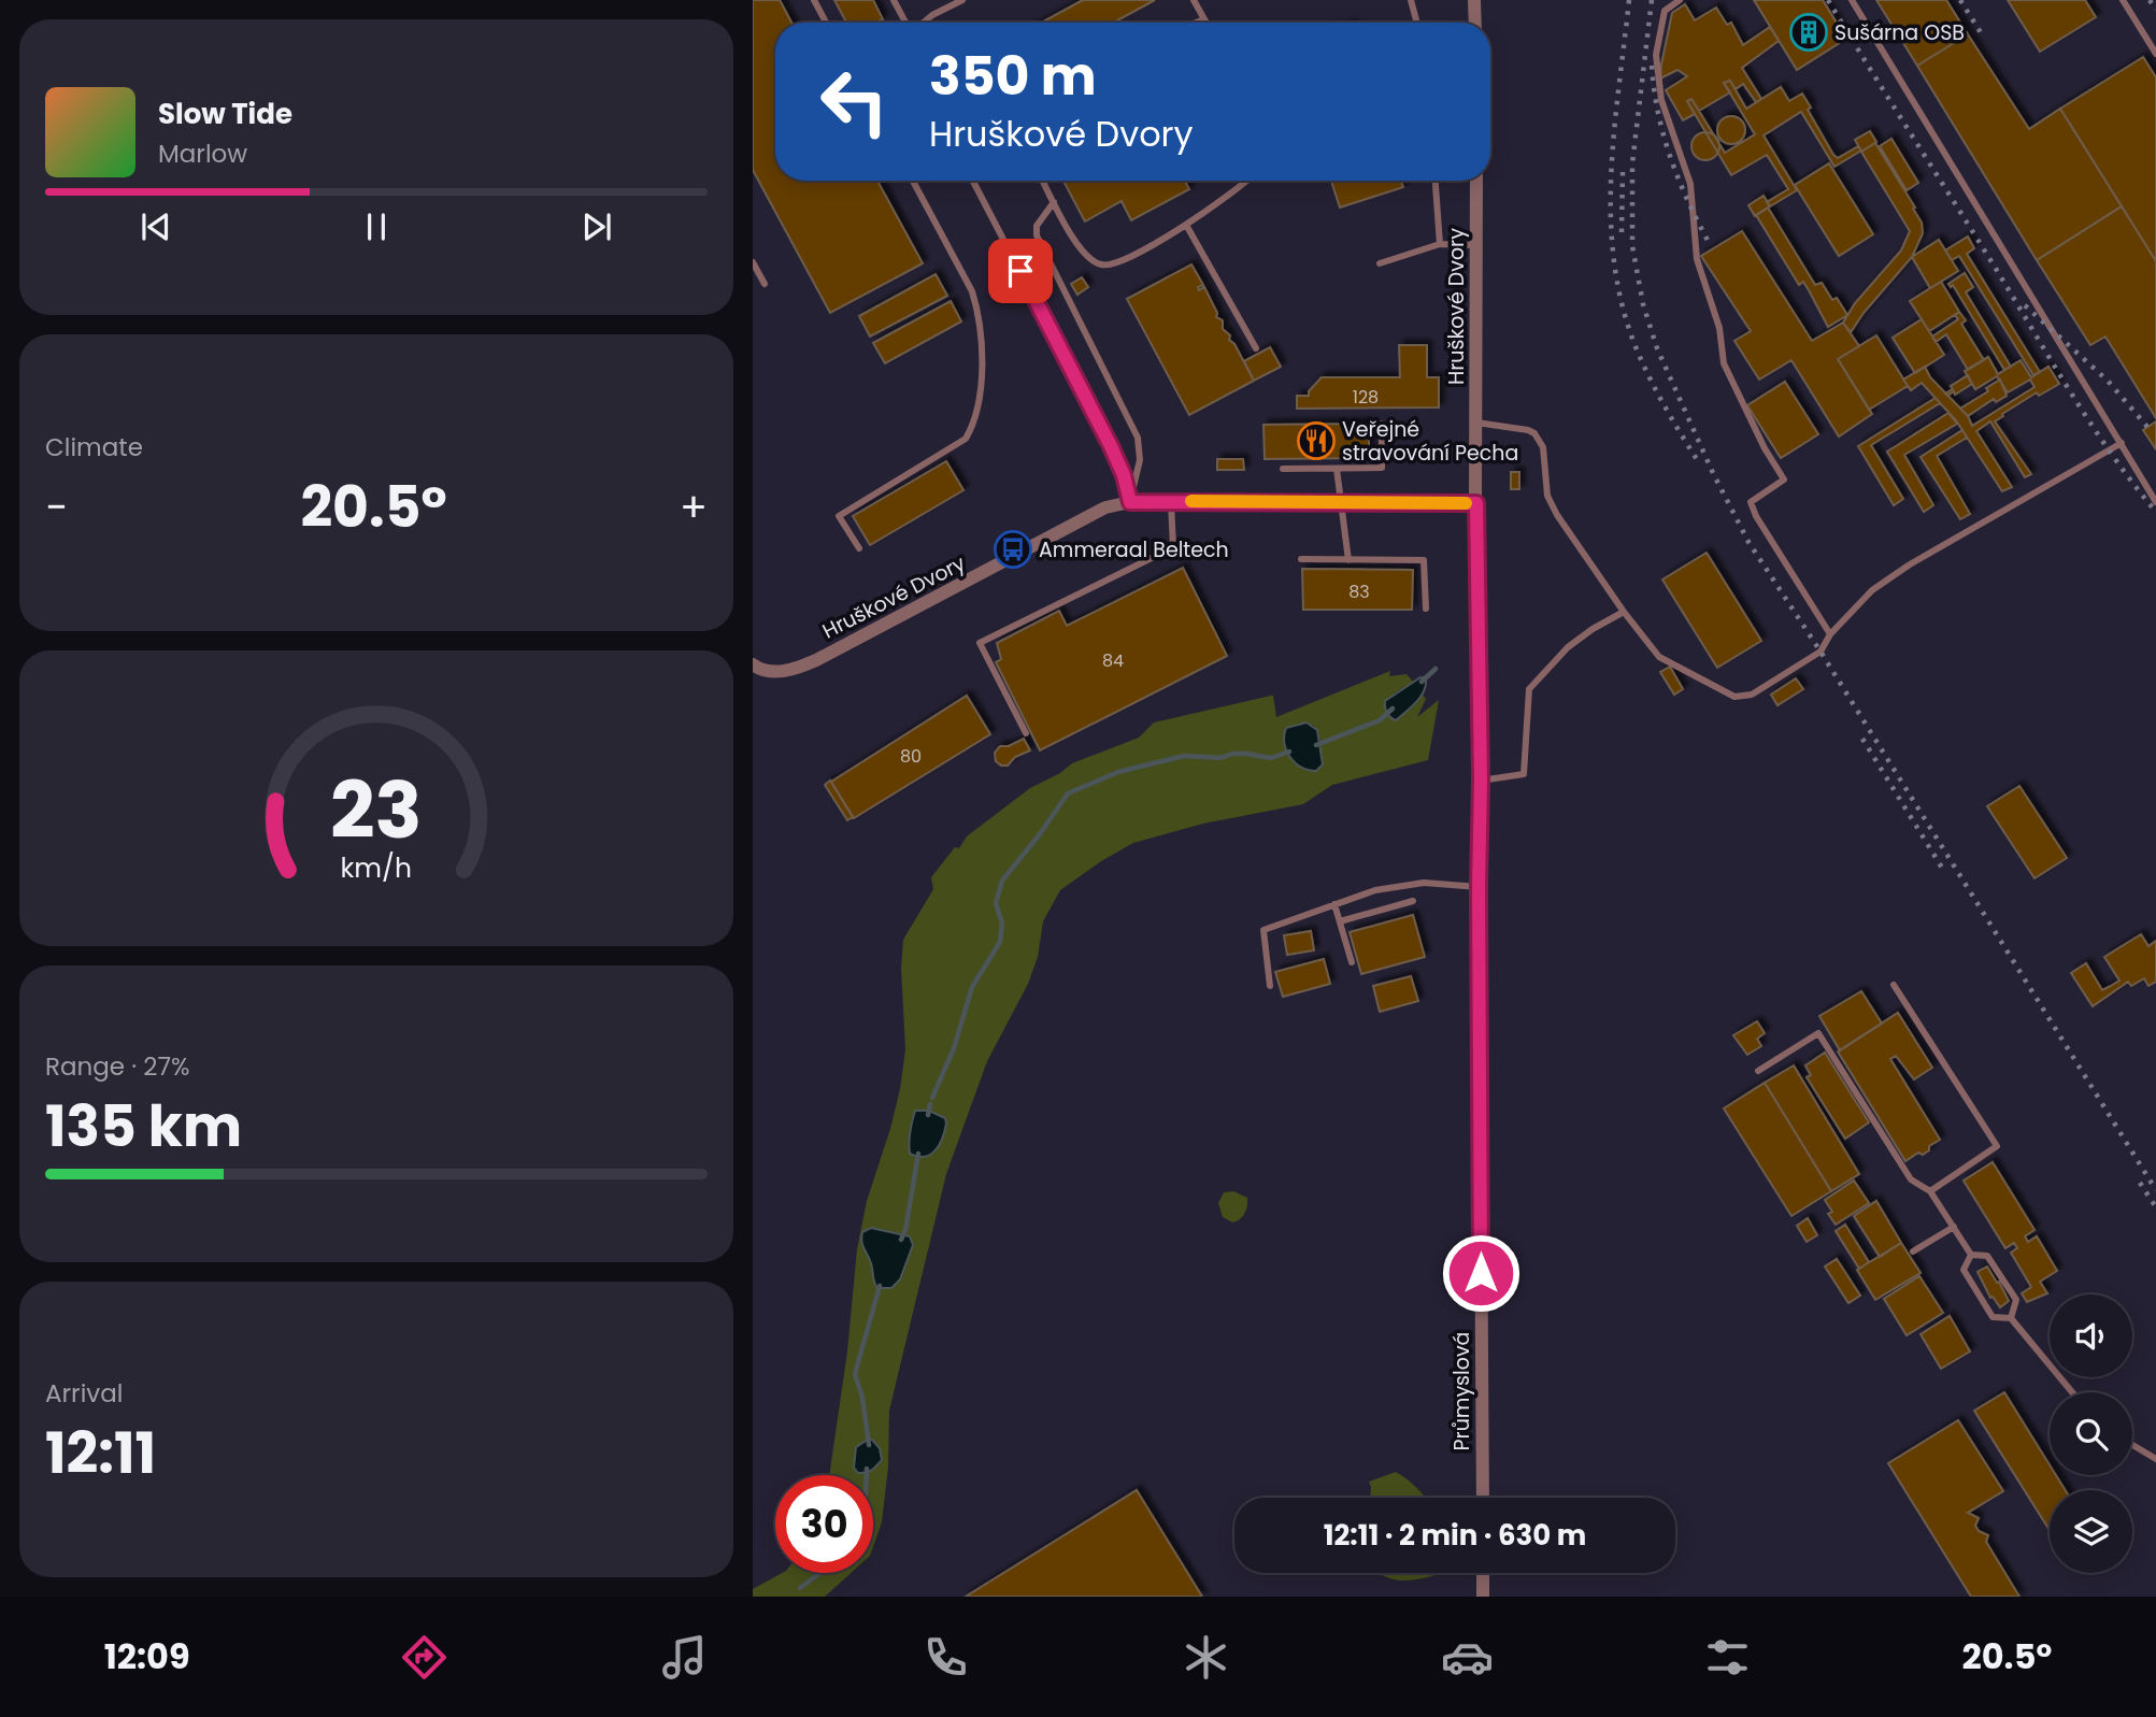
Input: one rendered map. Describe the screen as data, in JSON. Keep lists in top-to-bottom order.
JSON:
{
  "streets": {
    "street": ["Hruškové Dvory", "Průmyslová"]
  },
  "crossings": [
    ["Hruškové Dvory", "Průmyslová"]
  ],
  "places": {
    "building": ["Sušárna OSB"],
    "restaurant": ["Veřejné stravování Pecha"],
    "bus stop": ["Ammeraal Beltech"]
  },
  "house_numbers": [
    "128",
    "83",
    "84",
    "80"
  ],
  "page": {
    "turn": ["350 m", "Hruškové Dvory"],
    "song": ["Slow Tide", "Marlow"],
    "tile": [
      "Climate",
      ["Range · 27%", "135 km"],
      ["Arrival", "12:11"]
    ],
    "heat": ["−", "20.5°", "+"],
    "limit": "30",
    "trip": "12:11 · 2 min · 630 m",
    "tabs": ["12:09", "20.5°"],
    "gauge": ["23", "km/h"]
  }
}
